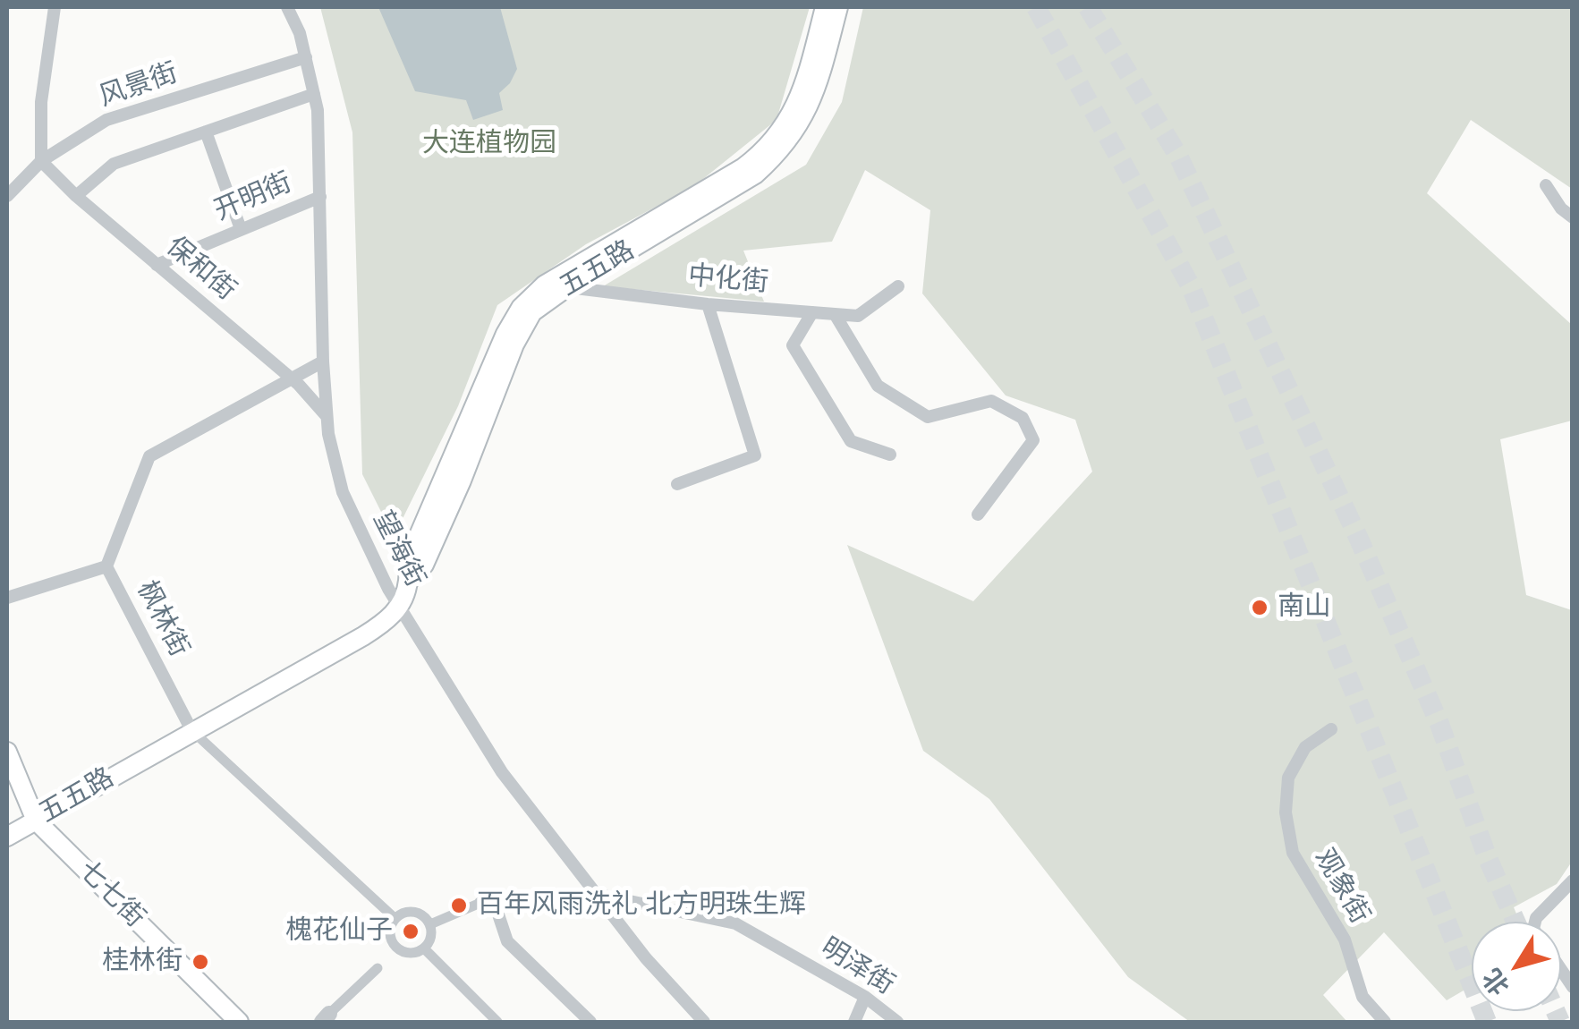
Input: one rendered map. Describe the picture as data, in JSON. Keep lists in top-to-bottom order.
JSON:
{
  "streets": {
    "main road": ["五五路", "七七街"],
    "street": [
      "风景街",
      "开明街",
      "保和街",
      "中化街",
      "望海街",
      "枫林街",
      "观象街",
      "明泽街"
    ]
  },
  "crossings": [
    ["风景街", "保和街"],
    ["风景街", "望海街"],
    ["开明街", "保和街"],
    ["开明街", "望海街"],
    ["保和街", "望海街"],
    ["保和街", "枫林街"],
    ["五五路", "中化街"],
    ["五五路", "望海街"],
    ["五五路", "枫林街"],
    ["五五路", "七七街"],
    ["望海街", "枫林街"],
    ["望海街", "明泽街"]
  ],
  "parks": ["大连植物园"],
  "places": [
    "南山",
    "百年风雨洗礼 北方明珠生辉",
    "槐花仙子",
    "桂林街"
  ],
  "north": "bottom left"
}
